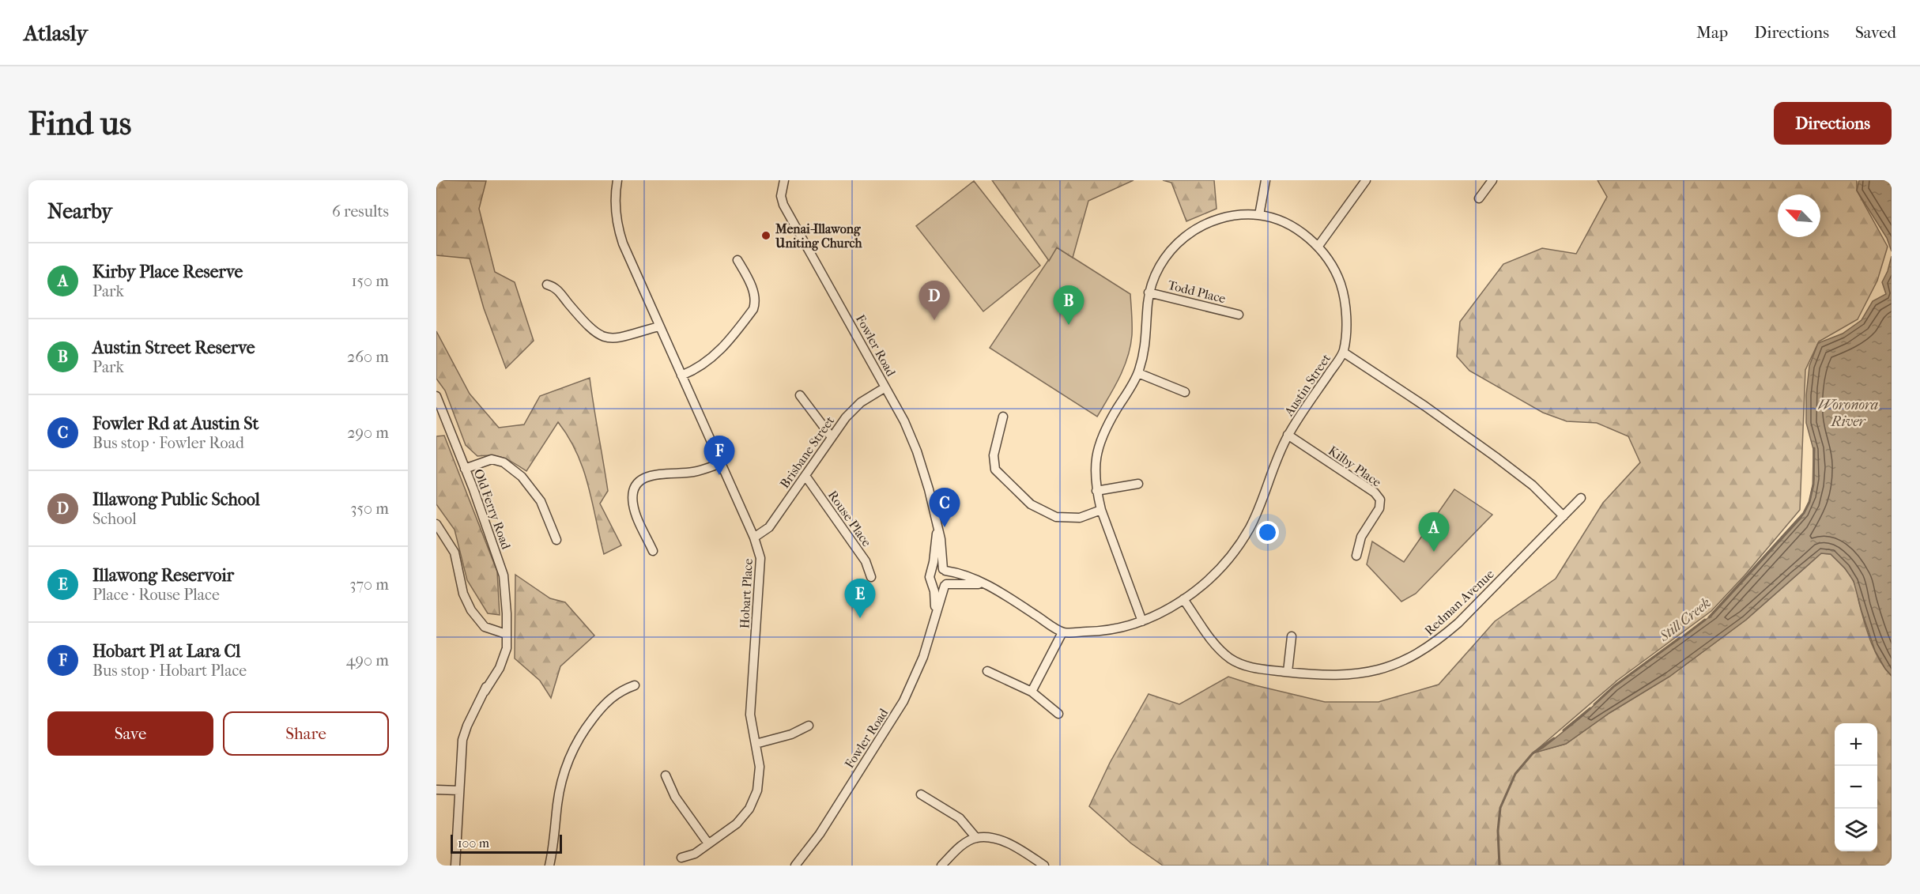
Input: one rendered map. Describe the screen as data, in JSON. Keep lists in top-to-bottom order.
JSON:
{
  "streets": {
    "street": [
      "Todd Place",
      "Fowler Road",
      "Austin Street",
      "Brisbane Street",
      "Kilby Place",
      "Old Ferry Road",
      "Rouse Place",
      "Hobart Place",
      "Redman Avenue"
    ]
  },
  "crossings": [
    ["Todd Place", "Austin Street"],
    ["Fowler Road", "Brisbane Street"],
    ["Austin Street", "Kilby Place"],
    ["Austin Street", "Redman Avenue"],
    ["Brisbane Street", "Rouse Place"],
    ["Brisbane Street", "Hobart Place"]
  ],
  "water": ["Woronora River", "Still Creek"],
  "places": ["Menai-Illawong Uniting Church"],
  "scale_bar": "100 m",
  "north": "top left",
  "page": {
    "header": "Atlasly",
    "nav": ["Map", "Directions", "Saved"],
    "buttons": [
      "Directions",
      ["Save", "Share"]
    ],
    "title": "Find us",
    "heading": ["Nearby", "6 results"],
    "list": [
      {
        "mark": "A",
        "name": "Kirby Place Reserve",
        "note": "Park",
        "value": "150 m"
      },
      {
        "mark": "B",
        "name": "Austin Street Reserve",
        "note": "Park",
        "value": "260 m"
      },
      {
        "mark": "C",
        "name": "Fowler Rd at Austin St",
        "note": "Bus stop · Fowler Road",
        "value": "290 m"
      },
      {
        "mark": "D",
        "name": "Illawong Public School",
        "note": "School",
        "value": "350 m"
      },
      {
        "mark": "E",
        "name": "Illawong Reservoir",
        "note": "Place · Rouse Place",
        "value": "370 m"
      },
      {
        "mark": "F",
        "name": "Hobart Pl at Lara Cl",
        "note": "Bus stop · Hobart Place",
        "value": "490 m"
      }
    ],
    "pins": [
      "D",
      "B",
      "F",
      "C",
      "A",
      "E"
    ],
    "map_buttons": ["+", "−"],
    "scale": "100 m"
  }
}
